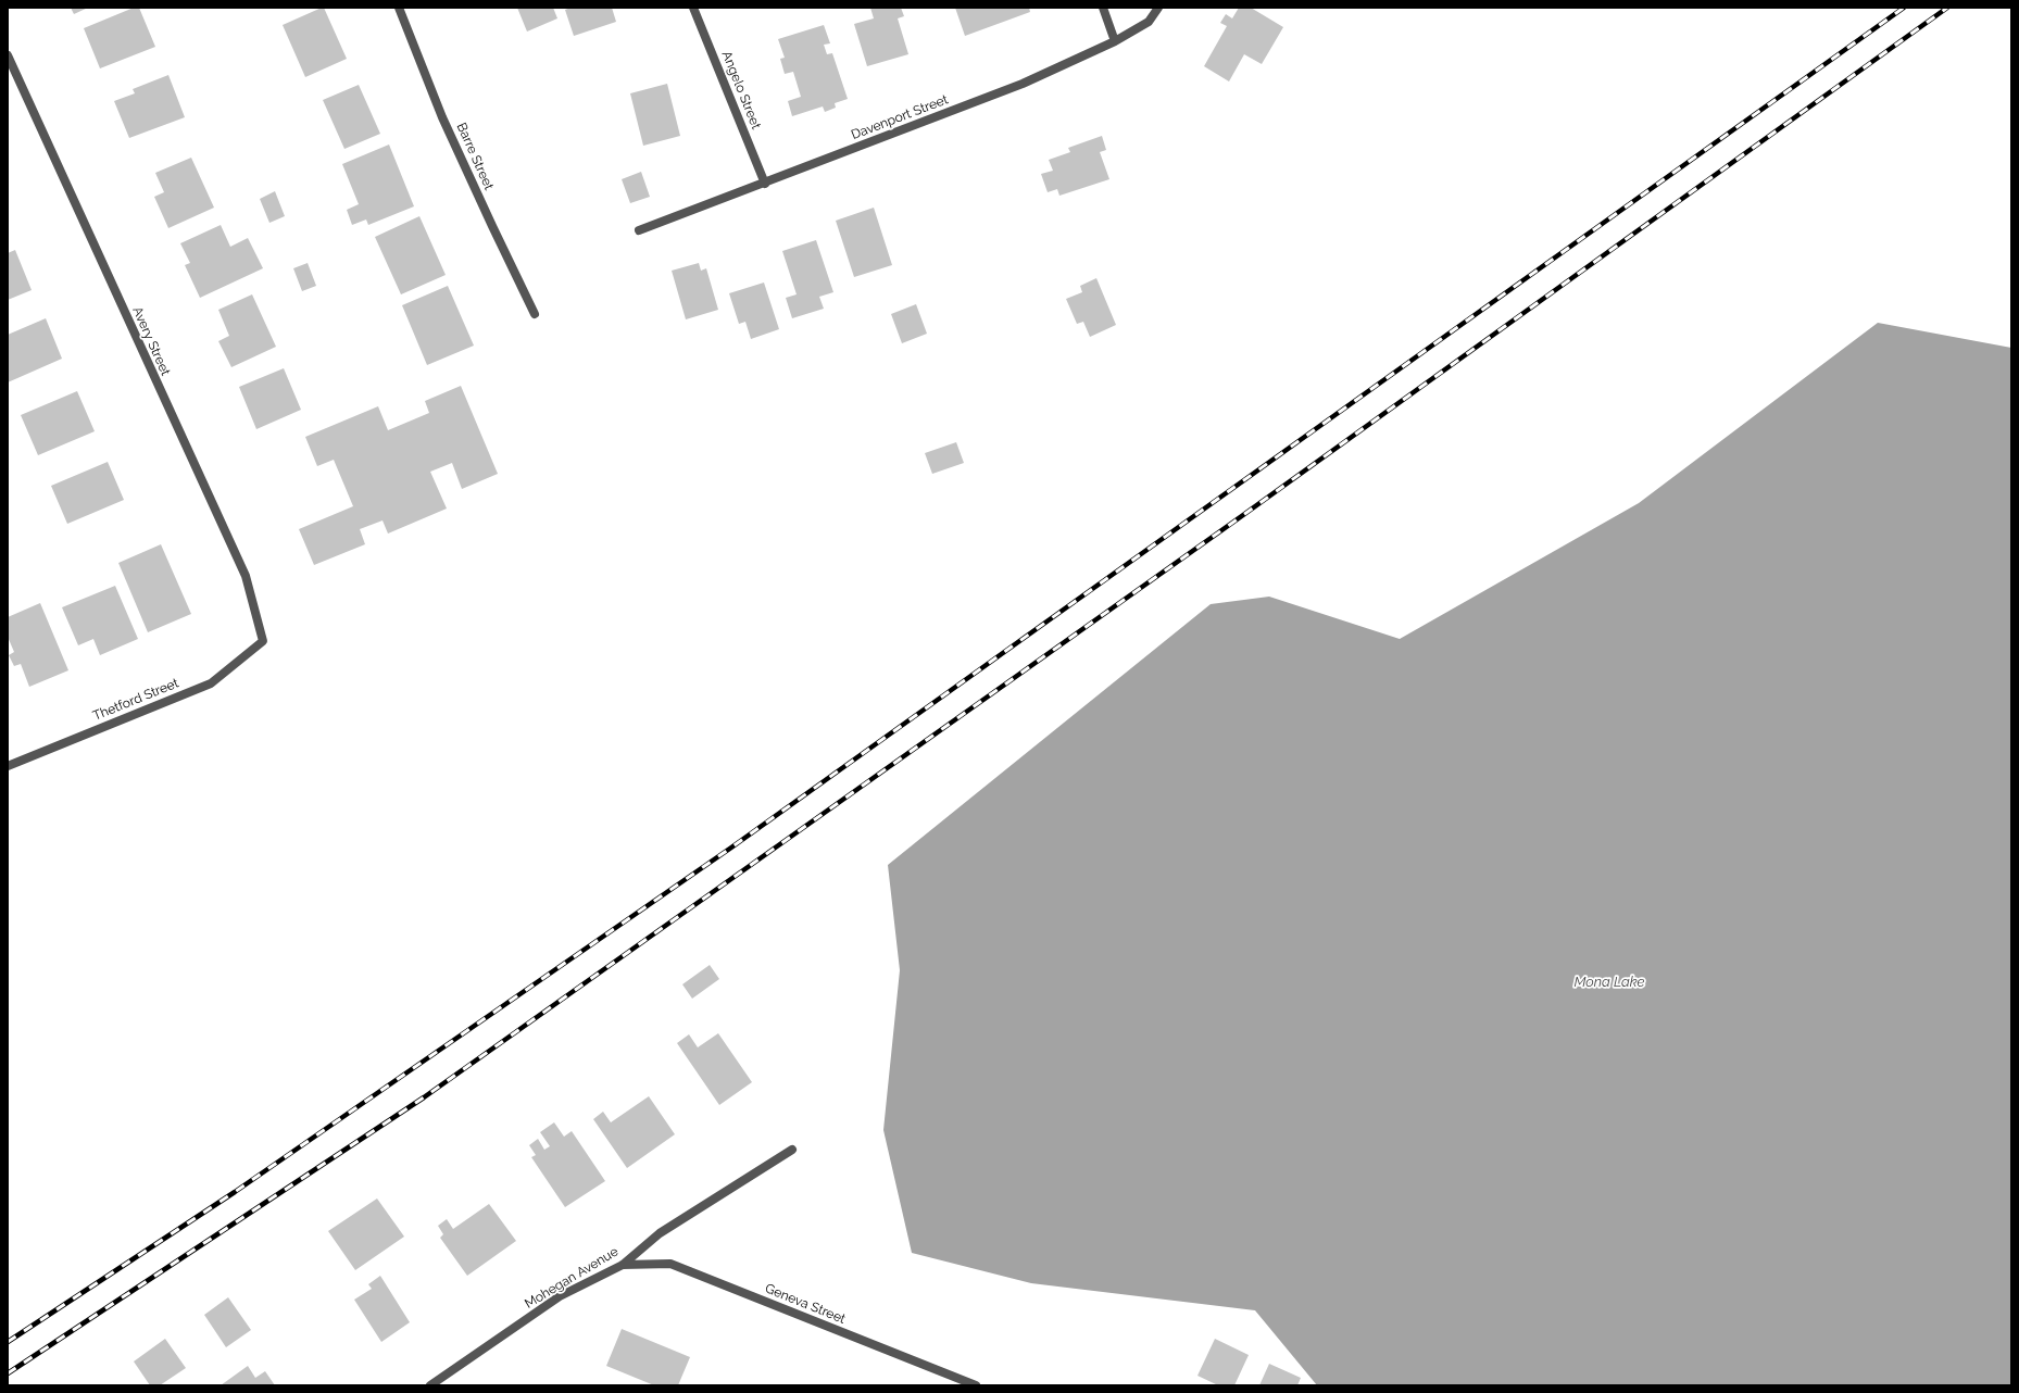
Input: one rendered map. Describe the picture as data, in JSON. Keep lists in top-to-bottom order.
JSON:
{
  "streets": {
    "street": [
      "Angelo Street",
      "Davenport Street",
      "Barre Street",
      "Avery Street",
      "Thetford Street",
      "Mohegan Avenue",
      "Geneva Street"
    ]
  },
  "crossings": [
    ["Angelo Street", "Davenport Street"],
    ["Avery Street", "Thetford Street"],
    ["Mohegan Avenue", "Geneva Street"]
  ],
  "water": ["Mona Lake"]
}
